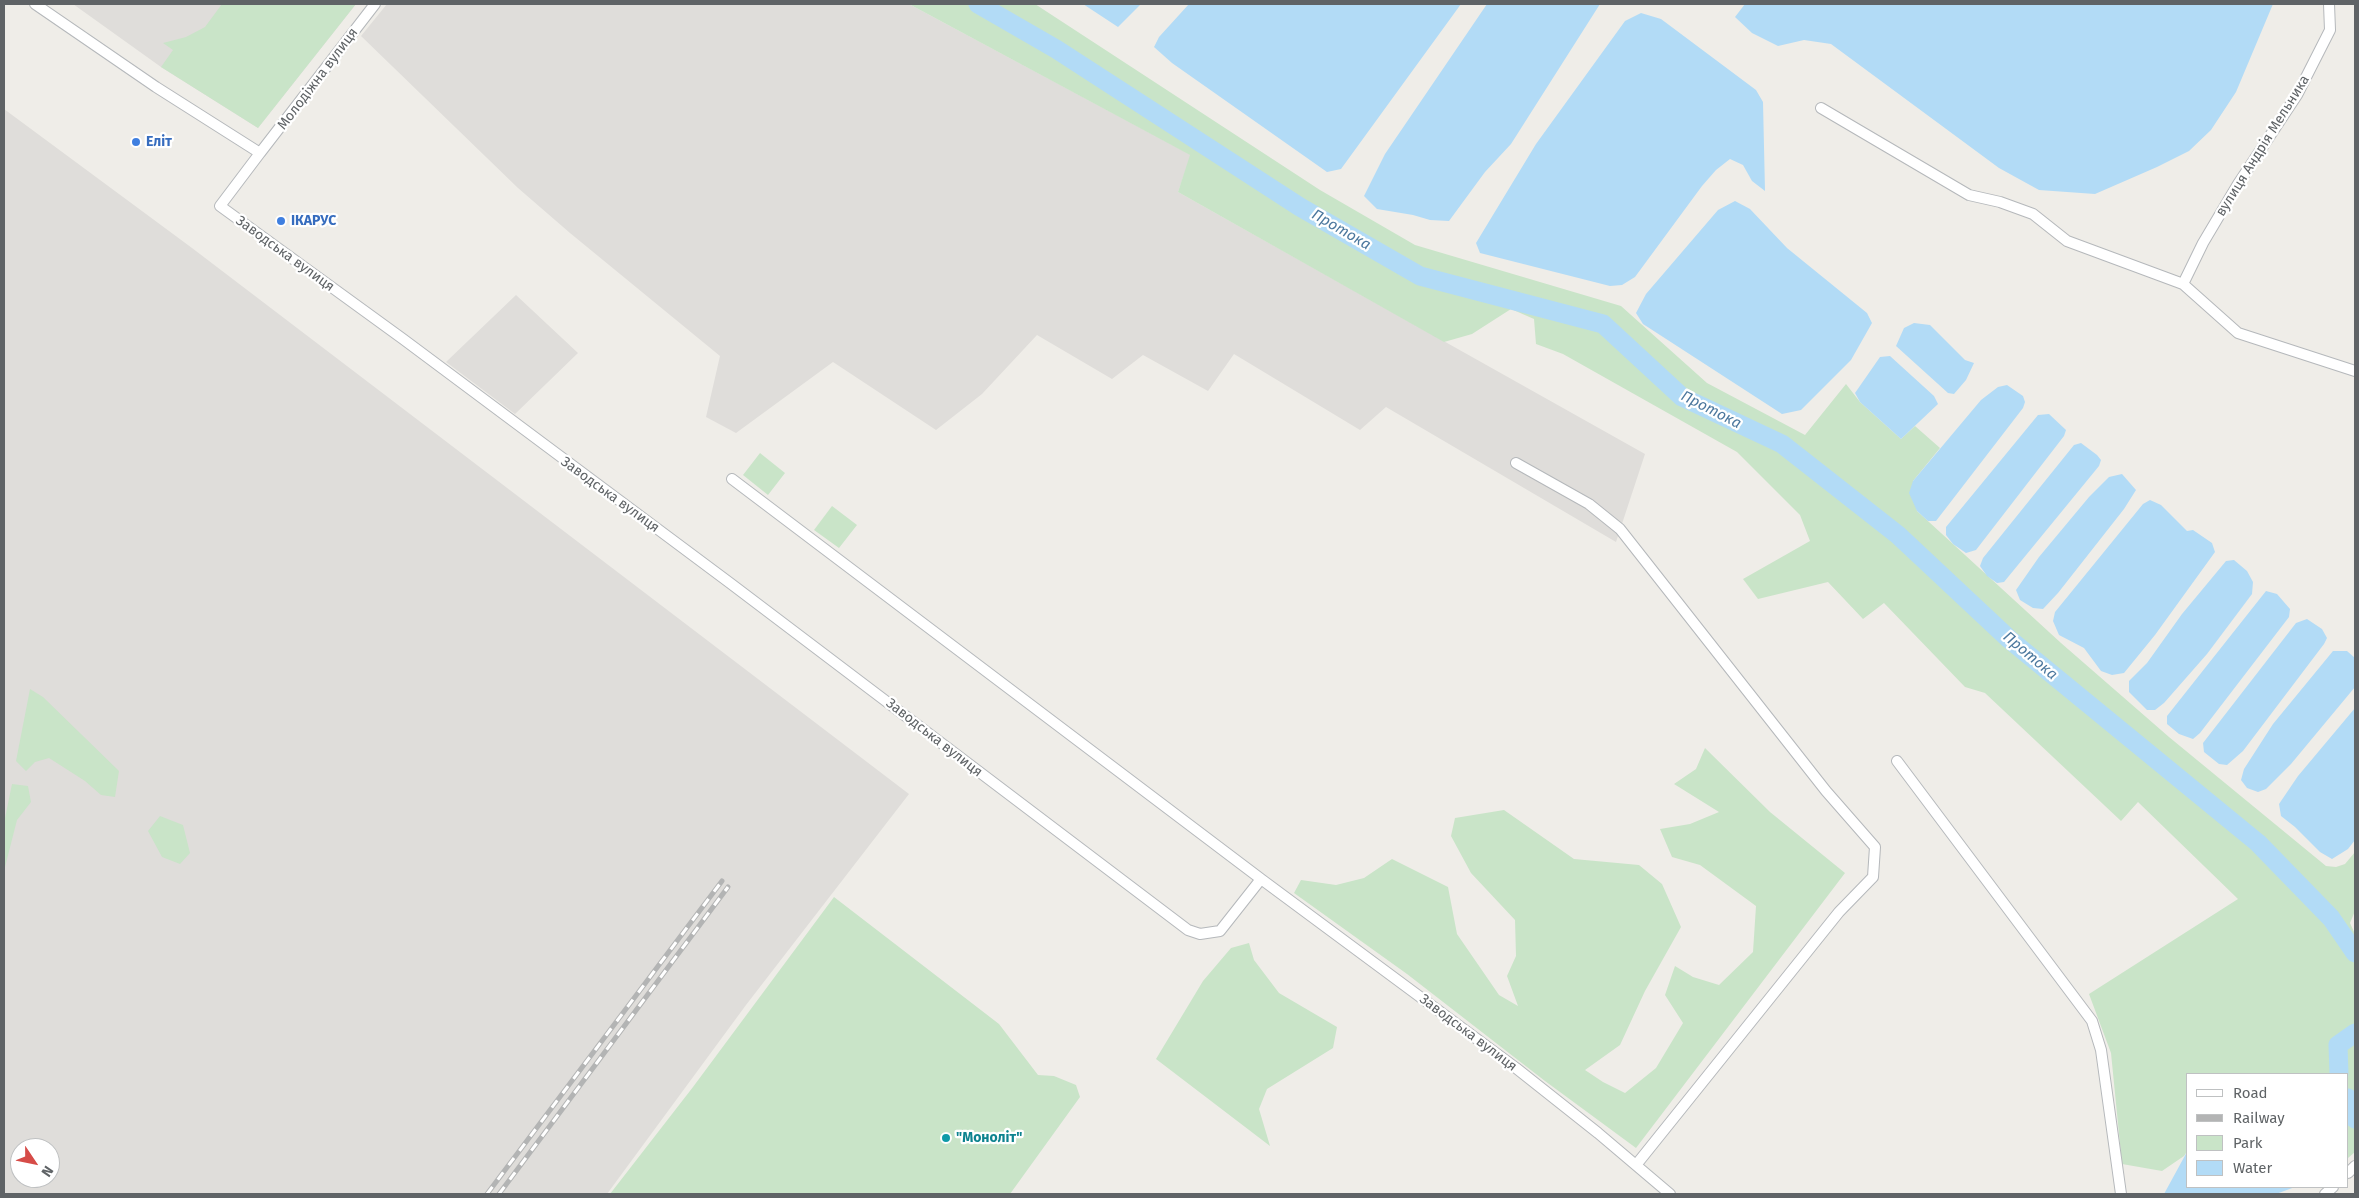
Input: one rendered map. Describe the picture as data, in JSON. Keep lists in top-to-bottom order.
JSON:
{
  "streets": {
    "street": ["Молодіжна вулиця", "вулиця Андрія Мельника", "Заводська вулиця"]
  },
  "crossings": [
    ["Молодіжна вулиця", "Заводська вулиця"]
  ],
  "water": ["Протока"],
  "places": ["Еліт", "ІКАРУС", "\"Моноліт\""],
  "legend": [
    "Road",
    "Railway",
    "Park",
    "Water"
  ],
  "north": "bottom right"
}
